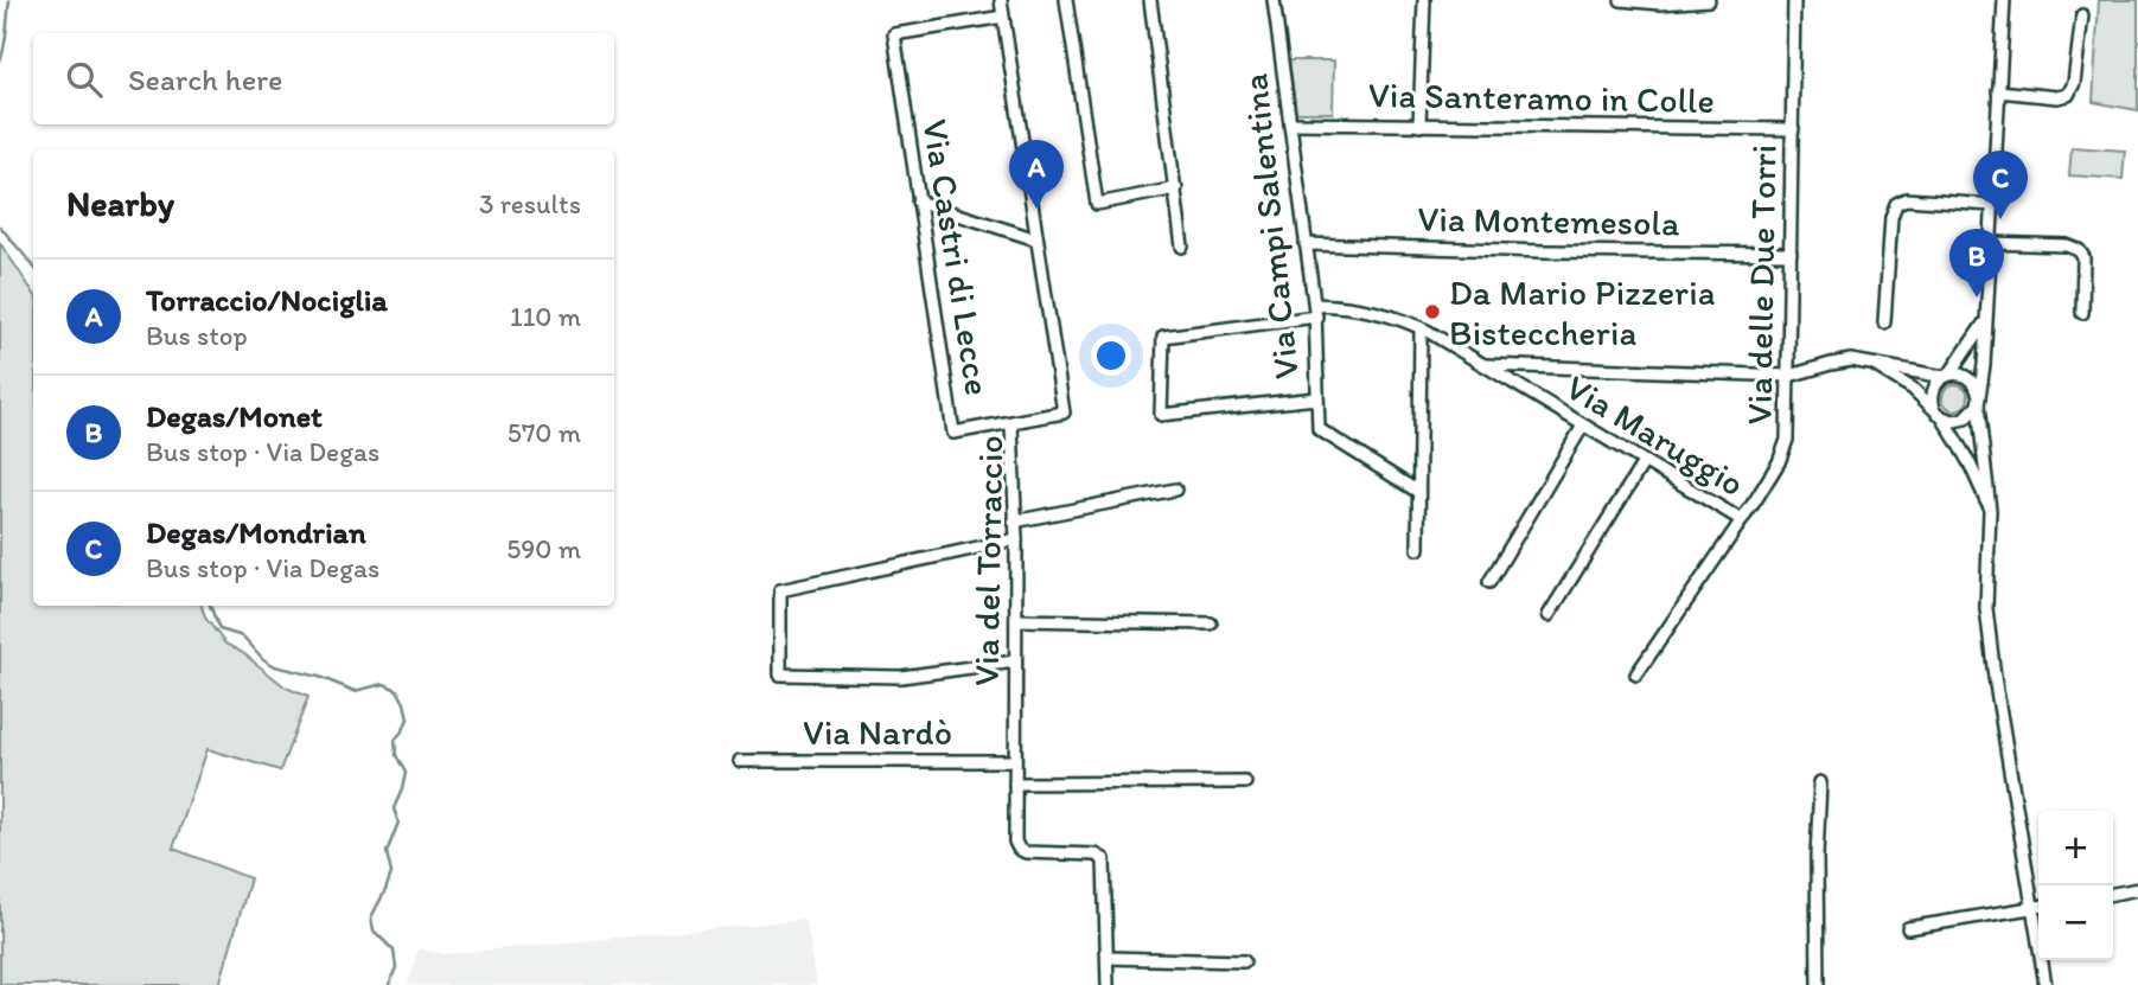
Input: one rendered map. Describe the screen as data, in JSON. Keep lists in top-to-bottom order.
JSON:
{
  "streets": {
    "street": [
      "Via Santeramo in Colle",
      "Via Montemesola",
      "Via Campi Salentina",
      "Via Castri di Lecce",
      "Via delle Due Torri",
      "Via Maruggio",
      "Via del Torraccio",
      "Via Nardò"
    ]
  },
  "crossings": [
    ["Via Santeramo in Colle", "Via Campi Salentina"],
    ["Via Santeramo in Colle", "Via delle Due Torri"],
    ["Via Montemesola", "Via Campi Salentina"],
    ["Via Montemesola", "Via delle Due Torri"],
    ["Via Campi Salentina", "Via Maruggio"],
    ["Via Castri di Lecce", "Via del Torraccio"],
    ["Via delle Due Torri", "Via Maruggio"],
    ["Via del Torraccio", "Via Nardò"]
  ],
  "places": ["Da Mario Pizzeria Bisteccheria"],
  "page": {
    "search": "Search here",
    "pins": ["A", "C", "B"],
    "heading": ["Nearby", "3 results"],
    "list": [
      {
        "mark": "A",
        "name": "Torraccio/Nociglia",
        "note": "Bus stop",
        "value": "110 m"
      },
      {
        "mark": "B",
        "name": "Degas/Monet",
        "note": "Bus stop · Via Degas",
        "value": "570 m"
      },
      {
        "mark": "C",
        "name": "Degas/Mondrian",
        "note": "Bus stop · Via Degas",
        "value": "590 m"
      }
    ],
    "map_buttons": ["+", "−"]
  }
}
